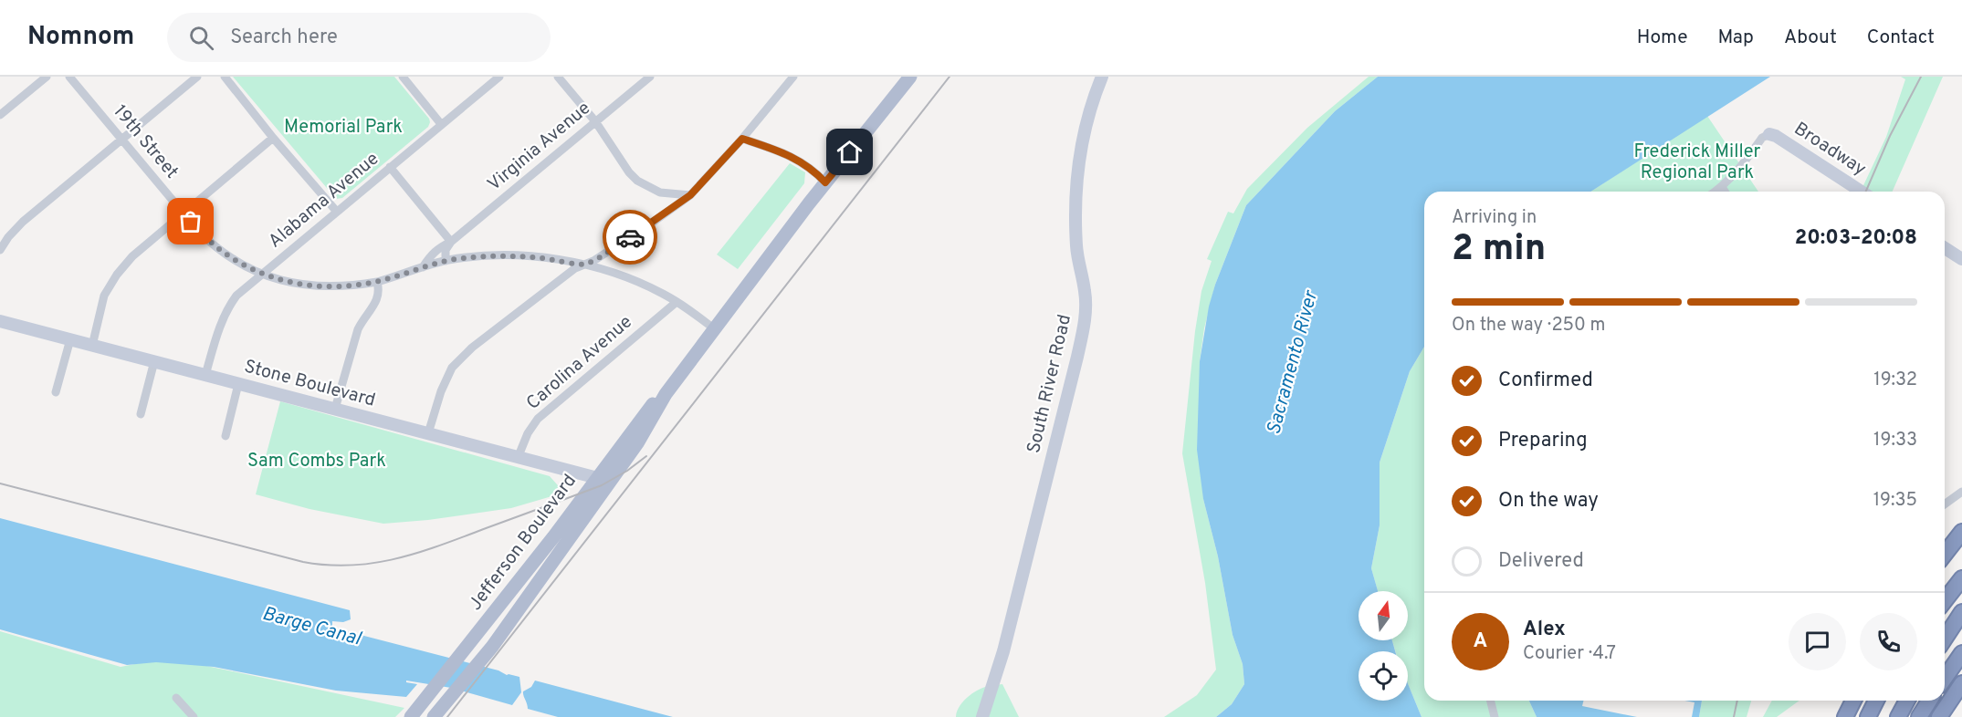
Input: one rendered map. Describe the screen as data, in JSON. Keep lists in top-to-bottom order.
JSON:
{
  "streets": {
    "main road": ["Jefferson Boulevard"],
    "street": [
      "19th Street",
      "Virginia Avenue",
      "Broadway",
      "Alabama Avenue",
      "Carolina Avenue",
      "Stone Boulevard",
      "South River Road"
    ]
  },
  "crossings": [
    ["19th Street", "Virginia Avenue"],
    ["19th Street", "Alabama Avenue"],
    ["Alabama Avenue", "Stone Boulevard"],
    ["Carolina Avenue", "Stone Boulevard"],
    ["Stone Boulevard", "Jefferson Boulevard"]
  ],
  "water": ["Sacramento River", "Barge Canal"],
  "parks": ["Memorial Park", "Frederick Miller Regional Park", "Sam Combs Park"],
  "north": "top",
  "page": {
    "header": "Nomnom",
    "search": "Search here",
    "nav": [
      "Home",
      "Map",
      "About",
      "Contact"
    ],
    "heading": ["2 min", "Arriving in", "20:03–20:08"],
    "panel": ["Alex", "Courier · 4.7"],
    "bar": "On the way · 250 m",
    "list": [
      ["Confirmed", "19:32"],
      ["Preparing", "19:33"],
      ["On the way", "19:35"],
      "Delivered"
    ],
    "round": "A"
  }
}
